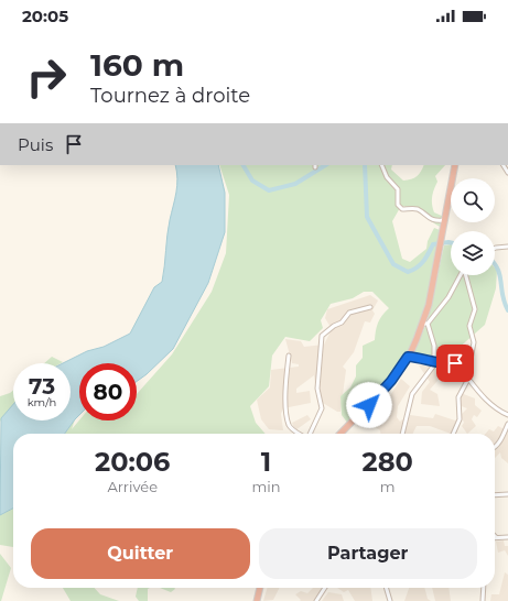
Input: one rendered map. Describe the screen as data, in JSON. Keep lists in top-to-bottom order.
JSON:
{
  "page": {
    "status": "20:05",
    "turn": ["160 m", "Tournez à droite"],
    "then": "Puis",
    "speed": "73 km/h",
    "limit": "80",
    "eta": [
      "20:06",
      "Arrivée",
      "1",
      "min",
      "280",
      "m"
    ],
    "buttons": ["Quitter", "Partager"]
  }
}
